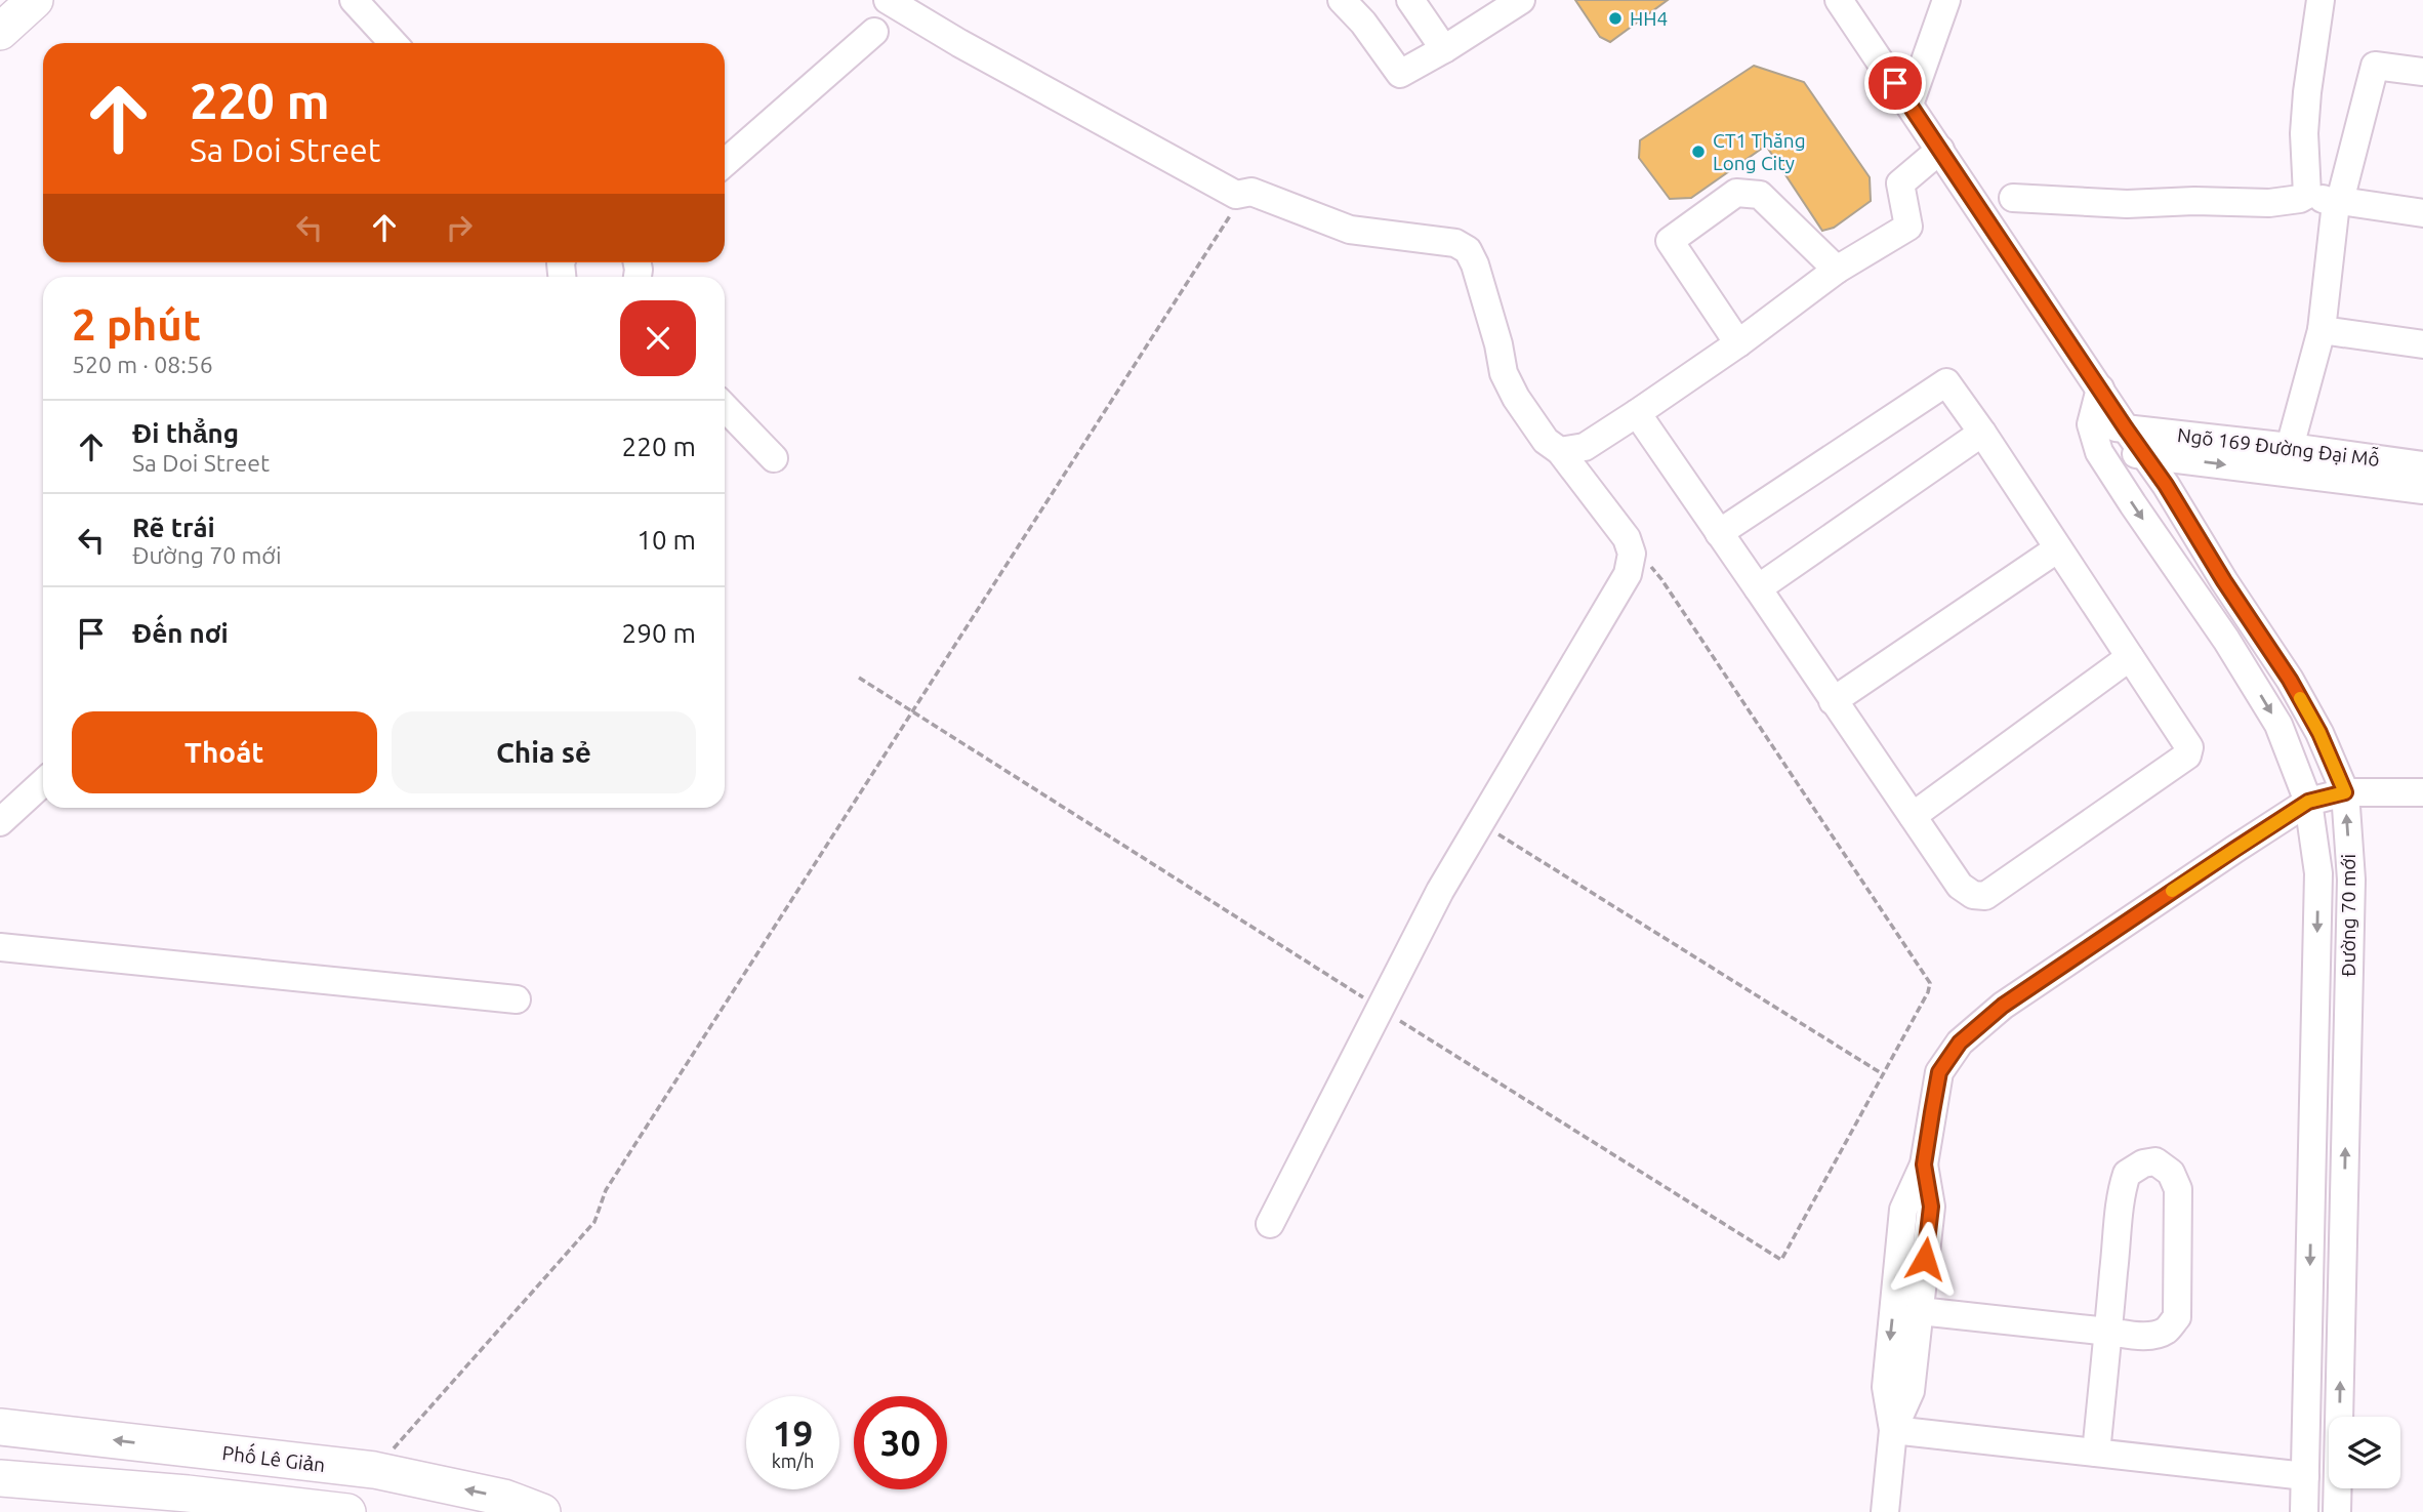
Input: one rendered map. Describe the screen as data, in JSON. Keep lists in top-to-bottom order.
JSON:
{
  "streets": {
    "main road": ["Phố Lê Giản"],
    "street": ["Ngõ 169 Đường Đại Mỗ", "Đường 70 mới"]
  },
  "crossings": [
    ["Ngõ 169 Đường Đại Mỗ", "Đường 70 mới"]
  ],
  "places": ["HH4", "CT1 Thăng Long City"],
  "page": {
    "turn": ["220 m", "Sa Doi Street"],
    "heading": ["2 phút", "520 m · 08:56"],
    "list": [
      {
        "name": "Đi thẳng",
        "note": "Sa Doi Street",
        "value": "220 m"
      },
      {
        "name": "Rẽ trái",
        "note": "Đường 70 mới",
        "value": "10 m"
      },
      {
        "name": "Đến nơi",
        "value": "290 m"
      }
    ],
    "buttons": ["Thoát", "Chia sẻ"],
    "speed": "19 km/h",
    "limit": "30"
  }
}
